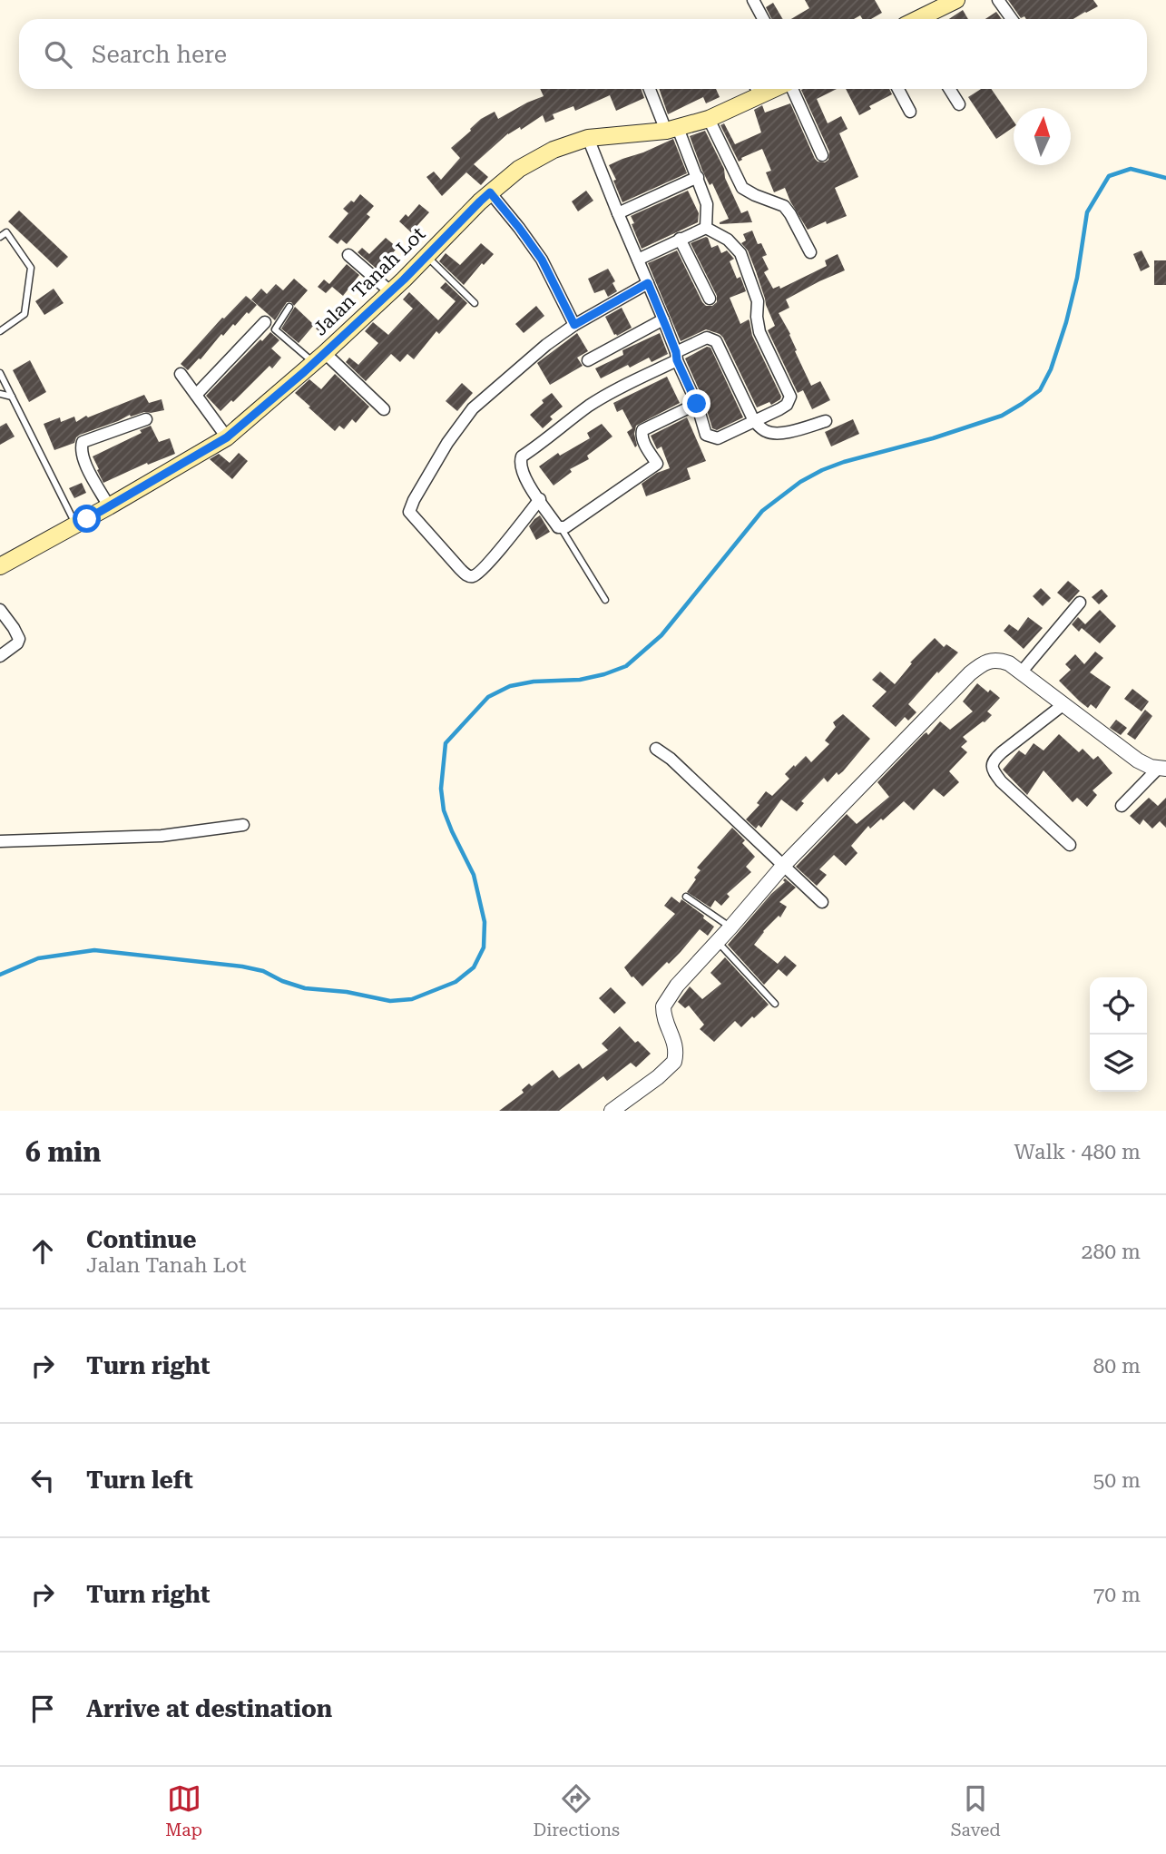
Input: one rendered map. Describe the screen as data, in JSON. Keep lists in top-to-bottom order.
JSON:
{
  "streets": {
    "main road": ["Jalan Tanah Lot"]
  },
  "north": "top",
  "page": {
    "search": "Search here",
    "heading": ["6 min", "Walk · 480 m"],
    "list": [
      ["Continue", "Jalan Tanah Lot", "280 m"],
      ["Turn right", "80 m"],
      ["Turn left", "50 m"],
      ["Turn right", "70 m"],
      "Arrive at destination"
    ],
    "nav": ["Map", "Directions", "Saved"]
  }
}
